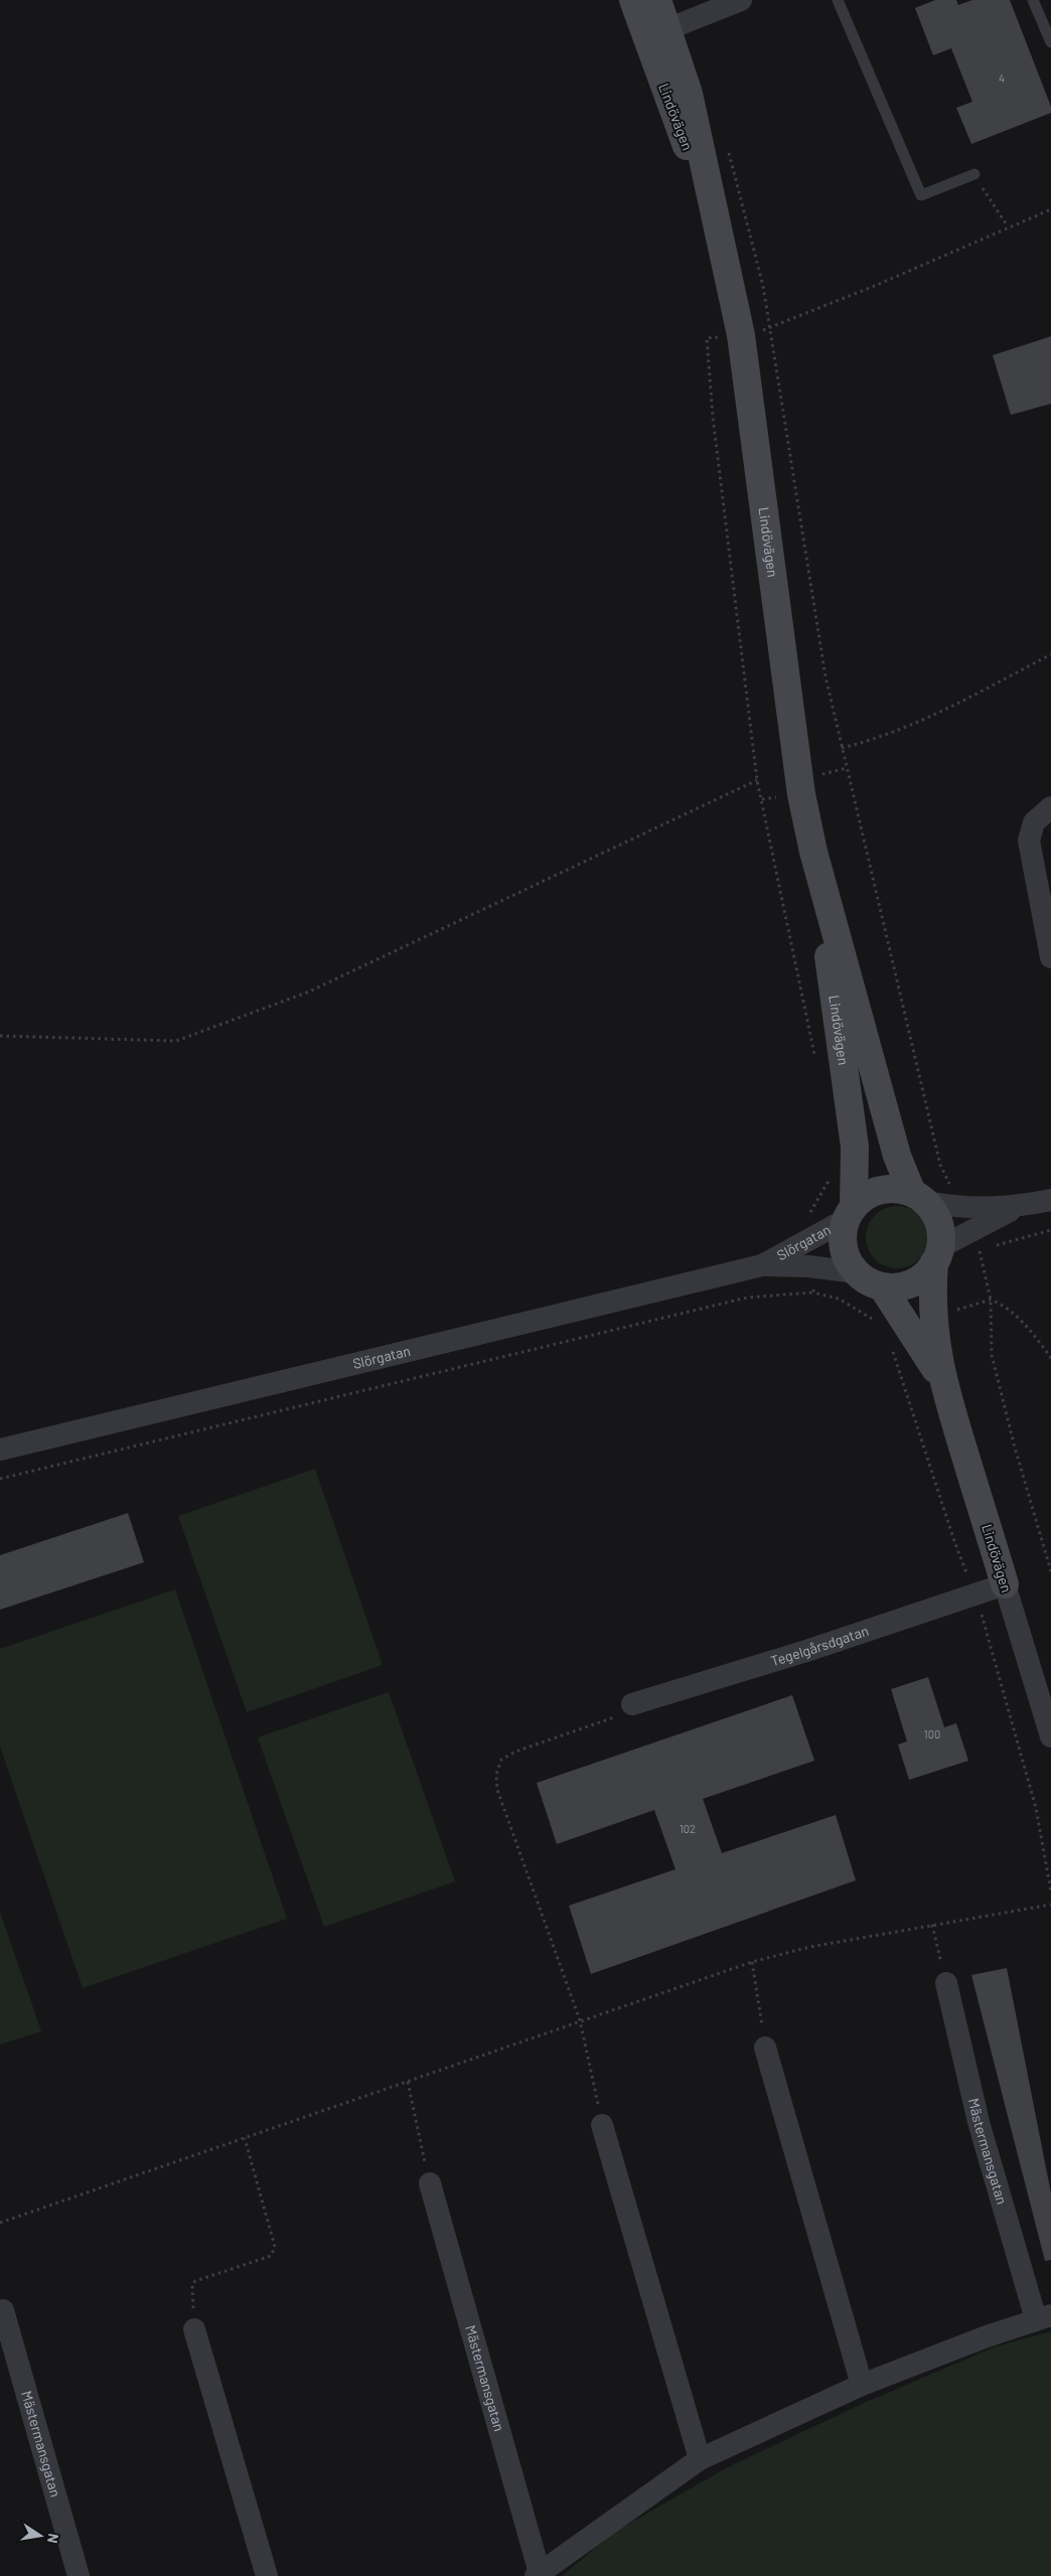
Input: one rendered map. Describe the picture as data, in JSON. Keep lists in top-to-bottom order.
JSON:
{
  "streets": {
    "main road": ["Lindövägen"],
    "street": ["Slörgatan", "Tegelgårsdgatan", "Mästermansgatan"]
  },
  "crossings": [
    ["Lindövägen", "Slörgatan"],
    ["Lindövägen", "Tegelgårsdgatan"]
  ],
  "house_numbers": ["4", "100", "102"],
  "north": "right"
}
